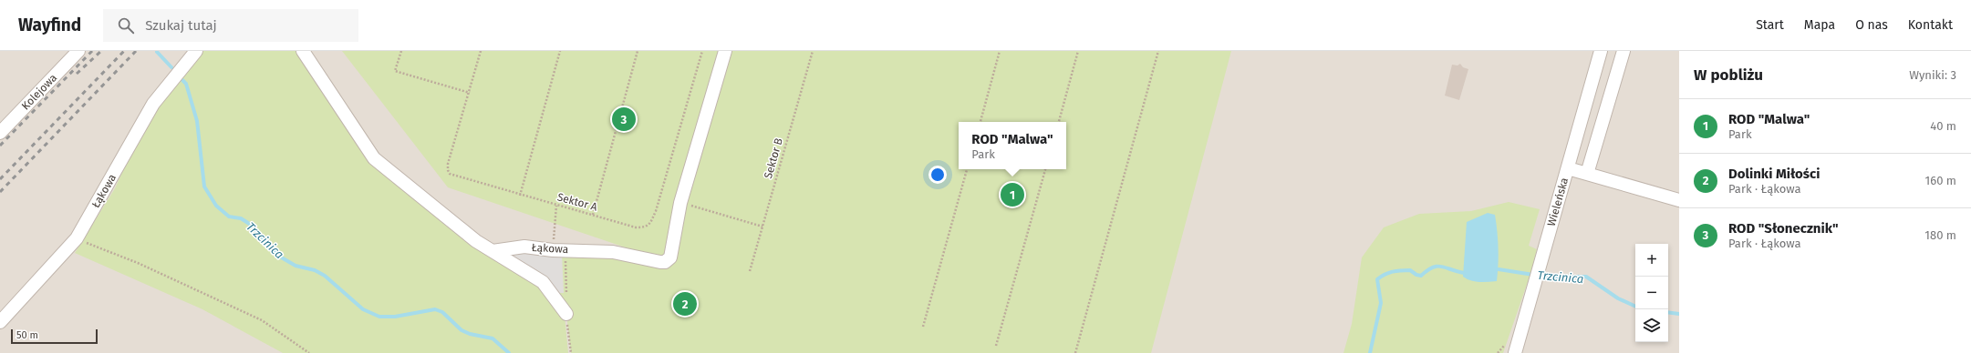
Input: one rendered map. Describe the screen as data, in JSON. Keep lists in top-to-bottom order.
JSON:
{
  "streets": {
    "street": ["Kolejowa", "Łąkowa", "Wieleńska"],
    "path": ["Sektor B", "Sektor A"]
  },
  "water": ["Trzcinica"],
  "scale_bar": "50 m",
  "page": {
    "header": "Wayfind",
    "search": "Szukaj tutaj",
    "nav": [
      "Start",
      "Mapa",
      "O nas",
      "Kontakt"
    ],
    "heading": ["W pobliżu", "Wyniki: 3"],
    "list": [
      {
        "mark": "1",
        "name": "ROD \"Malwa\"",
        "note": "Park",
        "value": "40 m"
      },
      {
        "mark": "2",
        "name": "Dolinki Miłości",
        "note": "Park · Łąkowa",
        "value": "160 m"
      },
      {
        "mark": "3",
        "name": "ROD \"Słonecznik\"",
        "note": "Park · Łąkowa",
        "value": "180 m"
      }
    ],
    "pins": ["3", "1", "2"],
    "popup": ["ROD \"Malwa\"", "Park"],
    "map_buttons": ["+", "−"],
    "scale": "50 m"
  }
}
